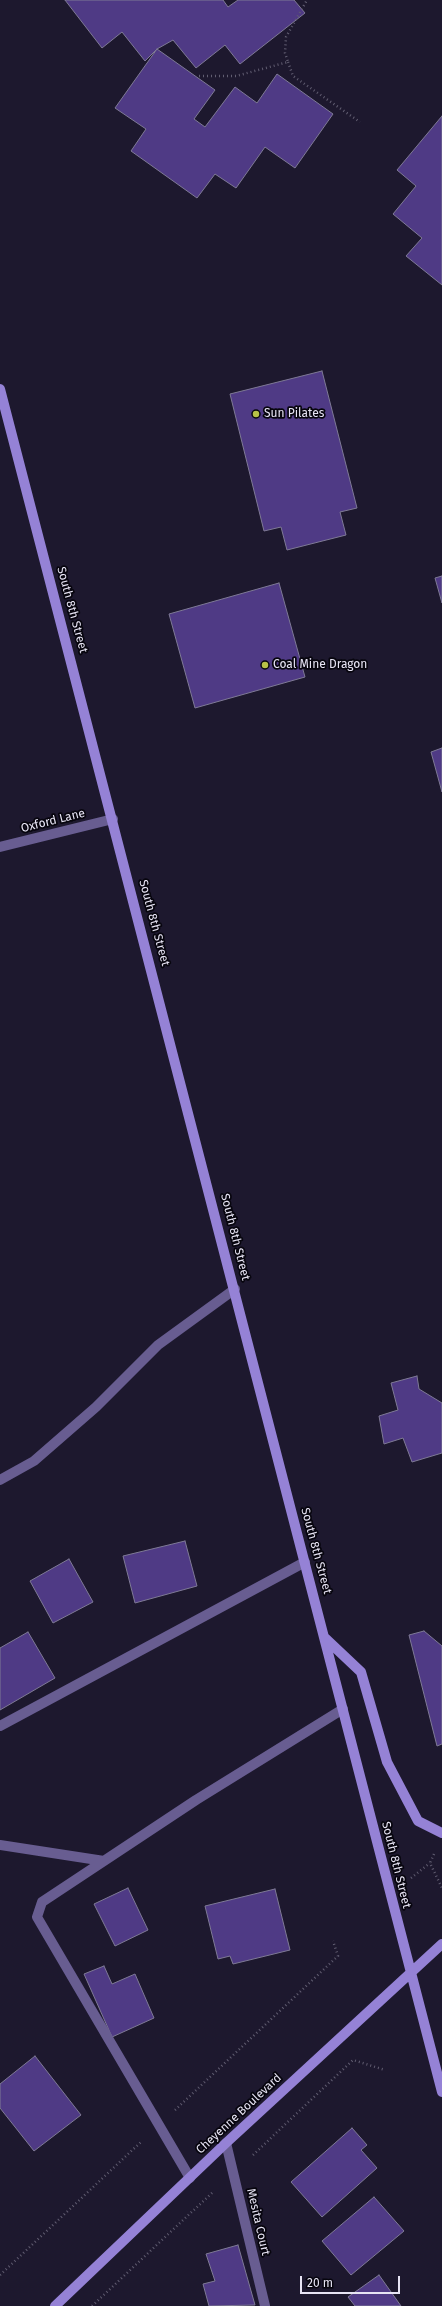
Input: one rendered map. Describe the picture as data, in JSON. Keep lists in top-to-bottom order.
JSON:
{
  "streets": {
    "main road": ["South 8th Street", "Cheyenne Boulevard"],
    "street": ["Oxford Lane", "Mesita Court"]
  },
  "crossings": [
    ["South 8th Street", "Oxford Lane"],
    ["South 8th Street", "Cheyenne Boulevard"],
    ["Cheyenne Boulevard", "Mesita Court"]
  ],
  "places": ["Sun Pilates", "Coal Mine Dragon"],
  "scale_bar": "20 m"
}
